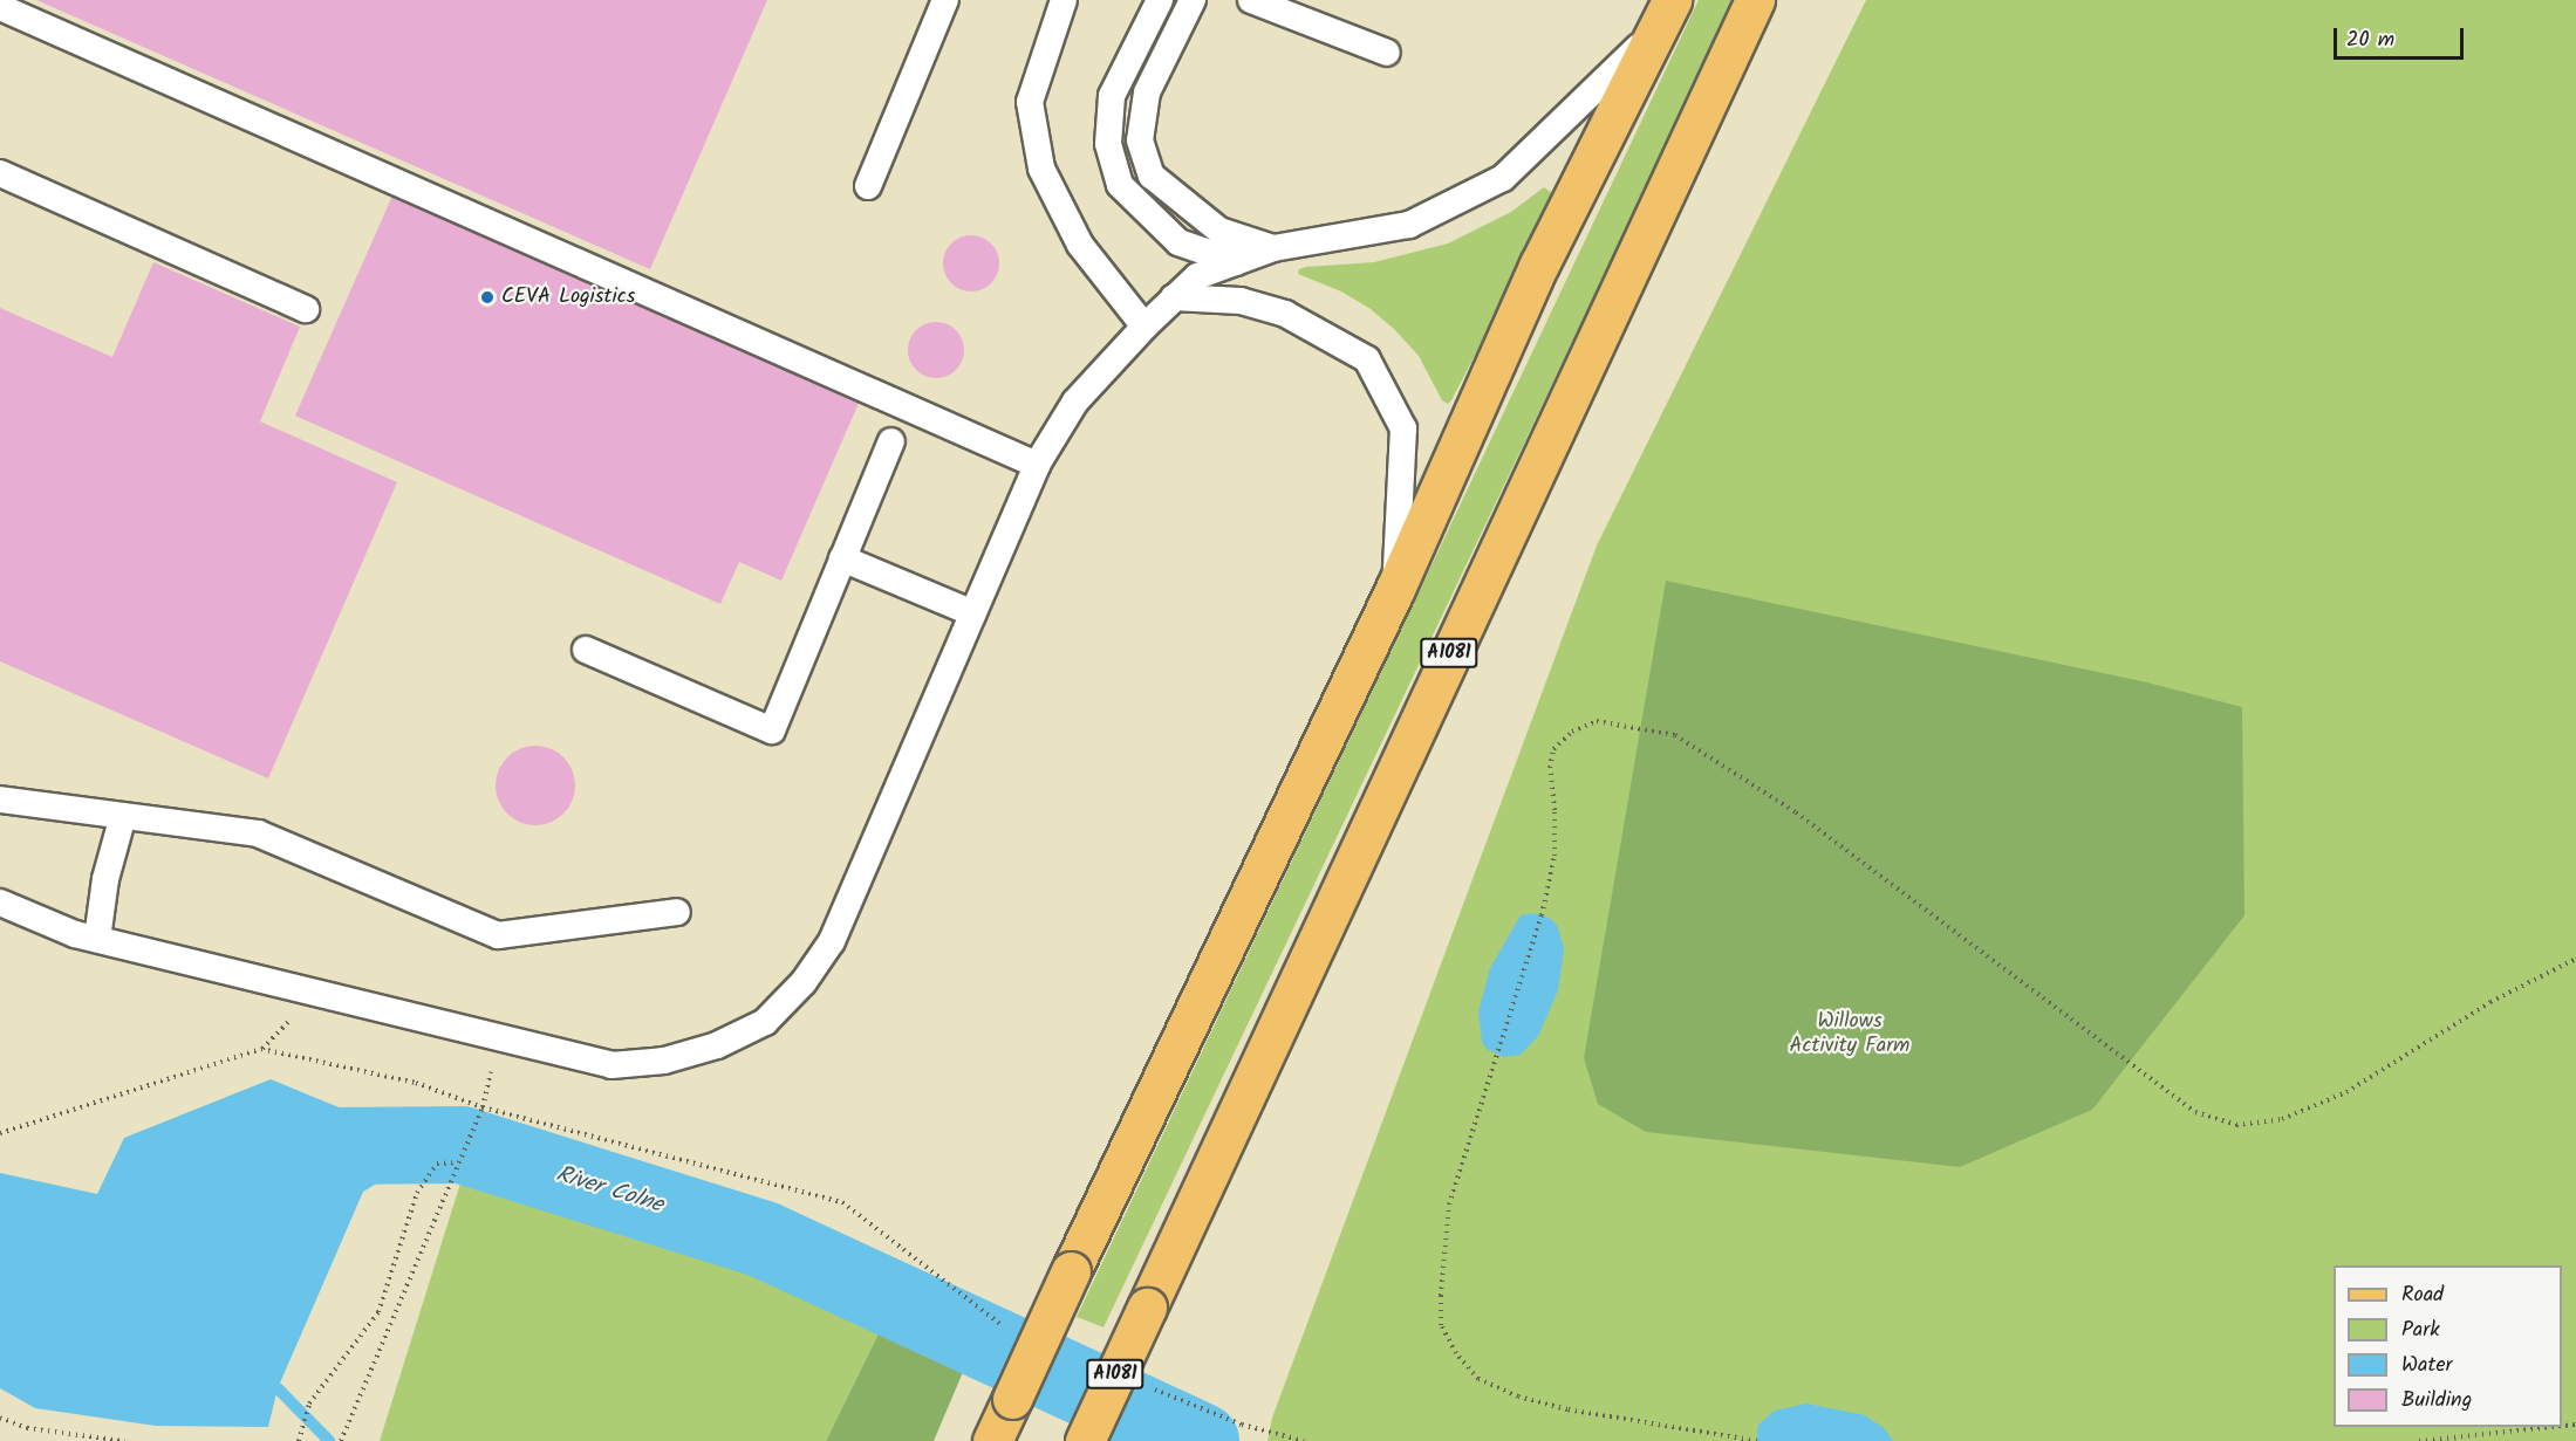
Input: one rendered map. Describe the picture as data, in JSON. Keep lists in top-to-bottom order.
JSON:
{
  "streets": {
    "main road": ["A1081"]
  },
  "water": ["River Colne"],
  "parks": ["Willows Activity Farm"],
  "places": ["CEVA Logistics"],
  "legend": [
    "Road",
    "Park",
    "Water",
    "Building"
  ],
  "scale_bar": "20 m"
}
